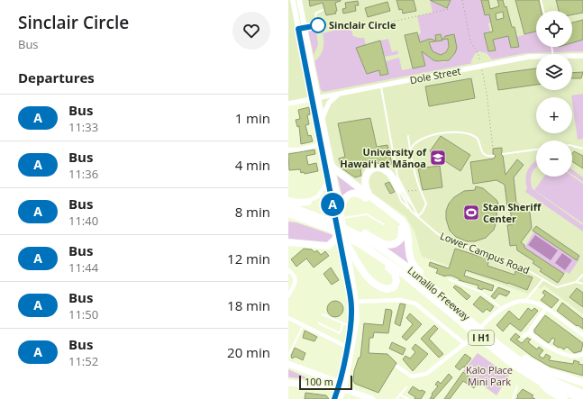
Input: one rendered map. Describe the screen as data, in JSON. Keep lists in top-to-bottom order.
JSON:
{
  "streets": {
    "highway": ["Lunalilo Freeway", "I H1"],
    "street": ["Dole Street"],
    "lane": ["Lower Campus Road"]
  },
  "crossings": [
    ["Dole Street", "Lower Campus Road"]
  ],
  "parks": ["Kalo Place Mini Park"],
  "places": {
    "other": ["Sinclair Circle"],
    "school or university": ["University of Hawaiʻi at Mānoa"],
    "sports": ["Stan Sheriff Center"]
  },
  "lines": ["bus line A"],
  "scale_bar": "100 m",
  "page": {
    "heading": [
      ["Sinclair Circle", "Bus"],
      "Departures"
    ],
    "on_map": "A",
    "map_buttons": ["+", "−"],
    "list": [
      {
        "mark": "A",
        "name": "Bus",
        "note": "11:33",
        "value": "1 min"
      },
      {
        "mark": "A",
        "name": "Bus",
        "note": "11:36",
        "value": "4 min"
      },
      {
        "mark": "A",
        "name": "Bus",
        "note": "11:40",
        "value": "8 min"
      },
      {
        "mark": "A",
        "name": "Bus",
        "note": "11:44",
        "value": "12 min"
      },
      {
        "mark": "A",
        "name": "Bus",
        "note": "11:50",
        "value": "18 min"
      },
      {
        "mark": "A",
        "name": "Bus",
        "note": "11:52",
        "value": "20 min"
      }
    ],
    "scale": "100 m"
  }
}
